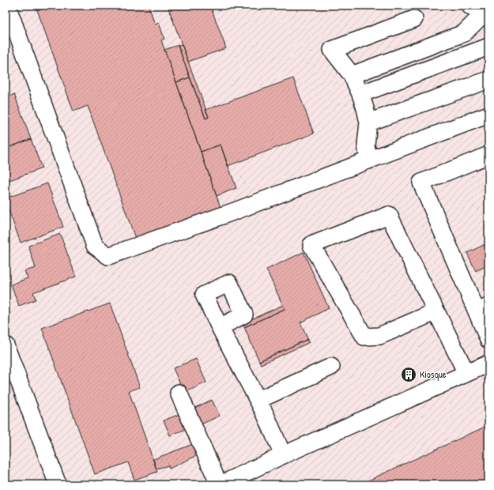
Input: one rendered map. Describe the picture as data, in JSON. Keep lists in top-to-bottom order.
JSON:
{
  "places": {
    "building": ["Kiosque"]
  }
}
